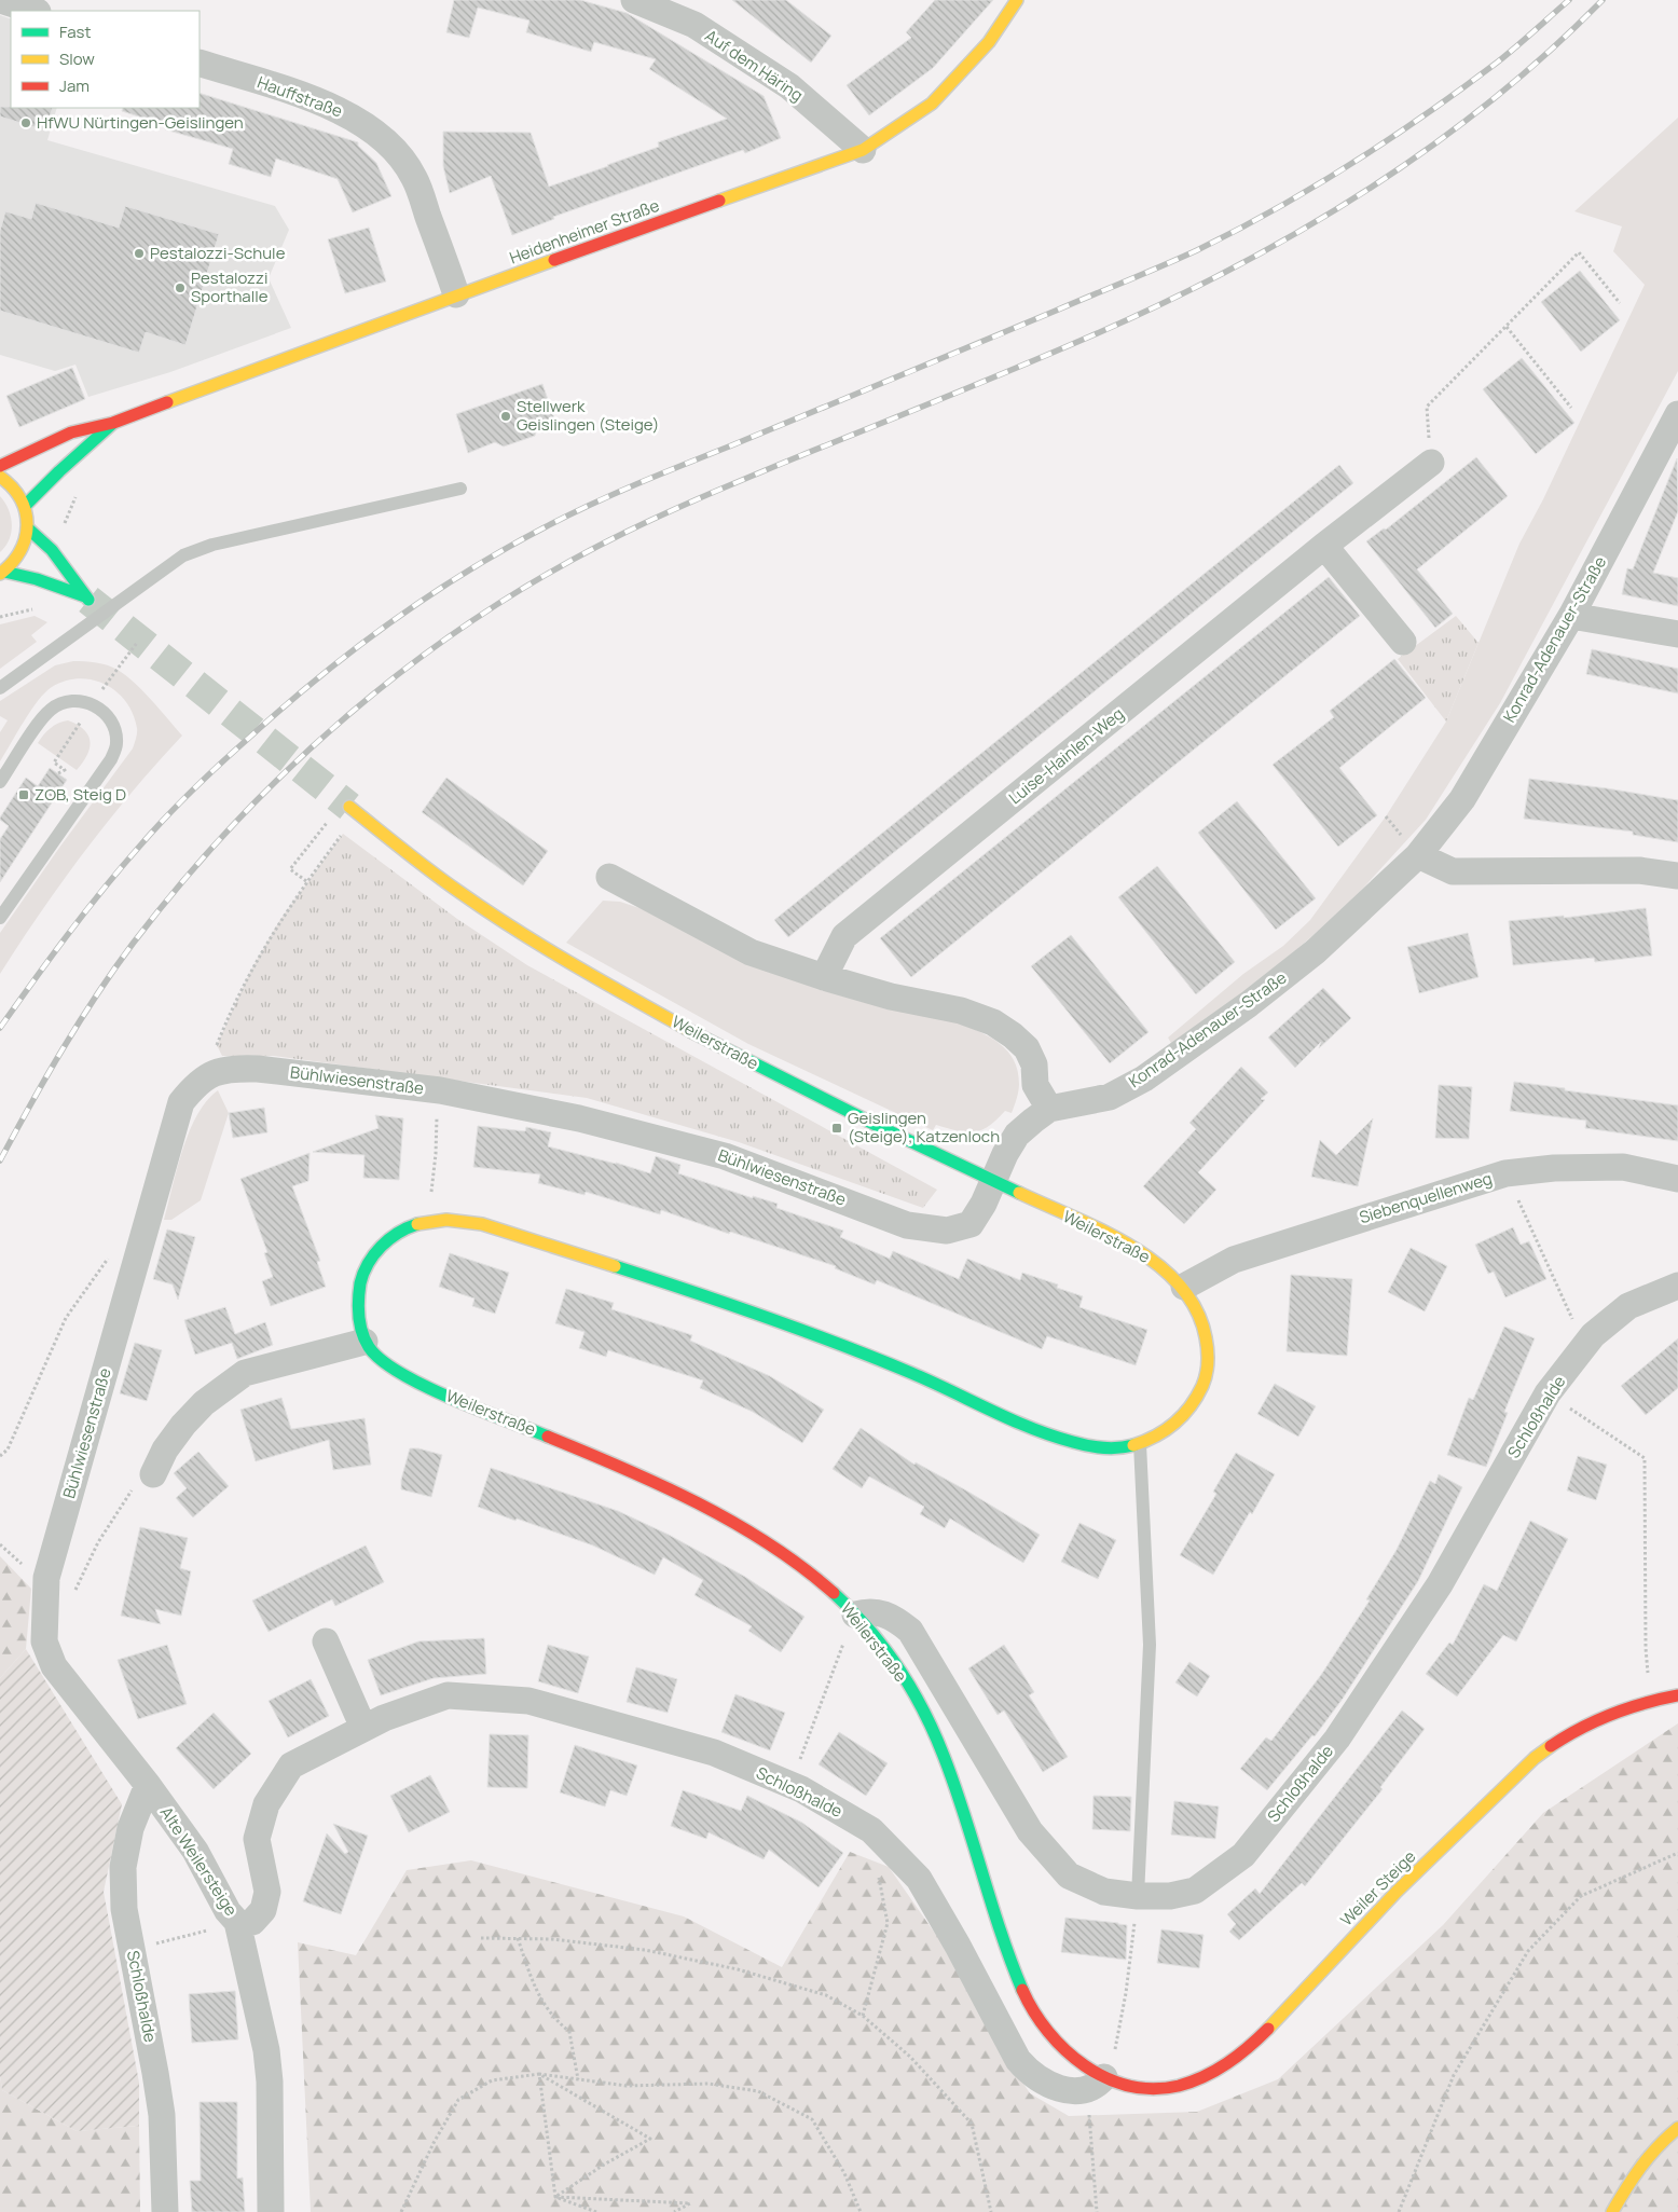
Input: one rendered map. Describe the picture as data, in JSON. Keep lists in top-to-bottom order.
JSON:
{
  "streets": {
    "street": [
      "Auf dem Häring",
      "Hauffstraße",
      "Heidenheimer Straße",
      "Konrad-Adenauer-Straße",
      "Luise-Hainlen-Weg",
      "Weilerstraße",
      "Bühlwiesenstraße",
      "Siebenquellenweg",
      "Schloßhalde",
      "Alte Weilersteige",
      "Weiler Steige"
    ]
  },
  "crossings": [
    ["Auf dem Häring", "Heidenheimer Straße"],
    ["Hauffstraße", "Heidenheimer Straße"],
    ["Konrad-Adenauer-Straße", "Weilerstraße"],
    ["Konrad-Adenauer-Straße", "Bühlwiesenstraße"],
    ["Weilerstraße", "Bühlwiesenstraße"],
    ["Weilerstraße", "Siebenquellenweg"],
    ["Weilerstraße", "Schloßhalde"],
    ["Weilerstraße", "Weiler Steige"],
    ["Bühlwiesenstraße", "Alte Weilersteige"],
    ["Schloßhalde", "Alte Weilersteige"],
    ["Schloßhalde", "Weiler Steige"]
  ],
  "places": {
    "other": [
      "HfWU Nürtingen-Geislingen",
      "Pestalozzi-Schule",
      "Pestalozzi Sporthalle",
      "Stellwerk Geislingen (Steige)"
    ],
    "transit": ["ZOB, Steig D", "Geislingen (Steige), Katzenloch"]
  },
  "legend": ["Fast", "Slow", "Jam"]
}
